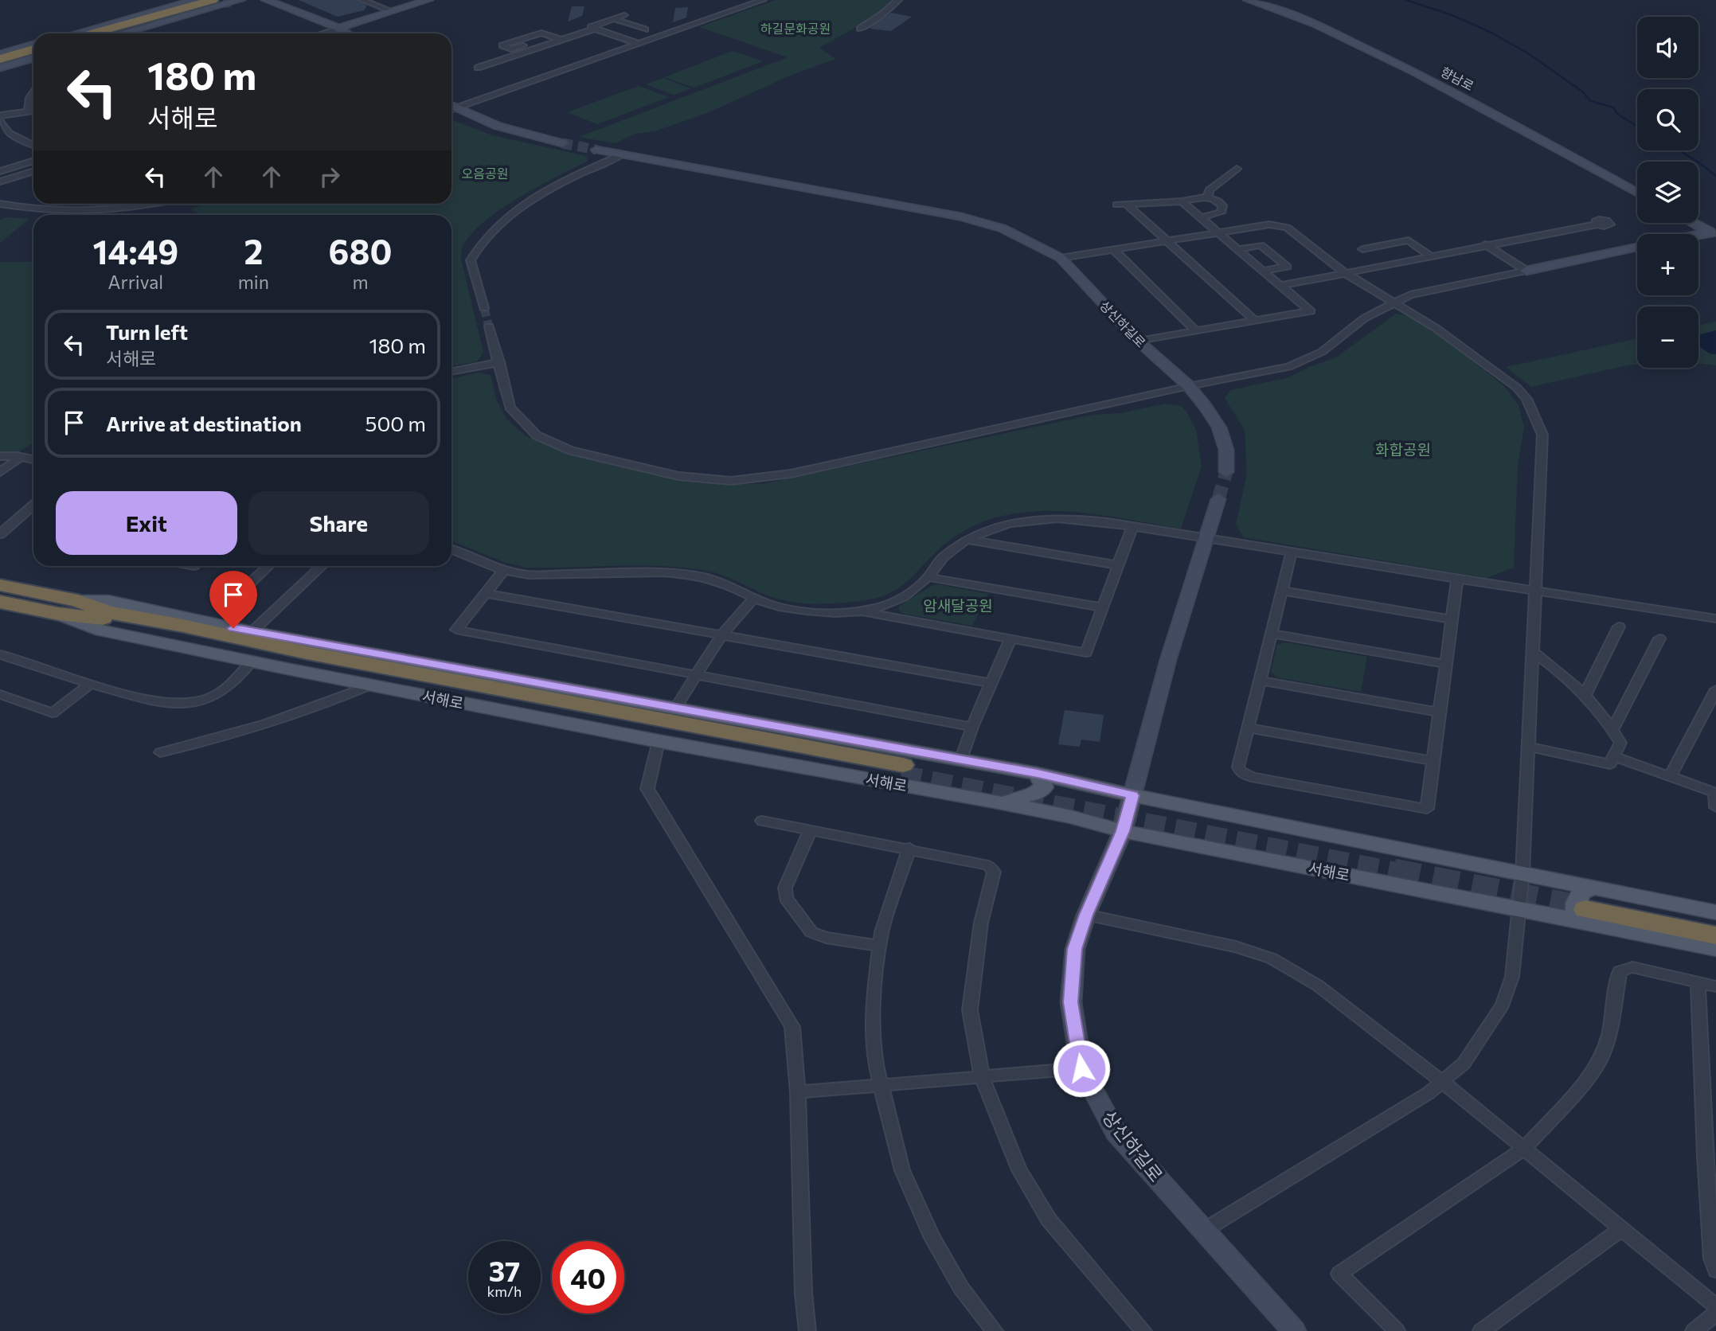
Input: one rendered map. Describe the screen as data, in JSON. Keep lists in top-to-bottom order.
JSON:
{
  "streets": {
    "highway": ["서해로"],
    "street": ["향남로", "상신하길로"]
  },
  "crossings": [
    ["상신하길로", "서해로"]
  ],
  "parks": [
    "하길문화공원",
    "오음공원",
    "화합공원",
    "암새달공원"
  ],
  "page": {
    "map_buttons": ["+", "−"],
    "turn": ["180 m", "서해로"],
    "eta": [
      "14:49",
      "Arrival",
      "2",
      "min",
      "680",
      "m"
    ],
    "list": [
      {
        "name": "Turn left",
        "note": "서해로",
        "value": "180 m"
      },
      {
        "name": "Arrive at destination",
        "value": "500 m"
      }
    ],
    "buttons": ["Exit", "Share"],
    "speed": "37 km/h",
    "limit": "40"
  }
}
